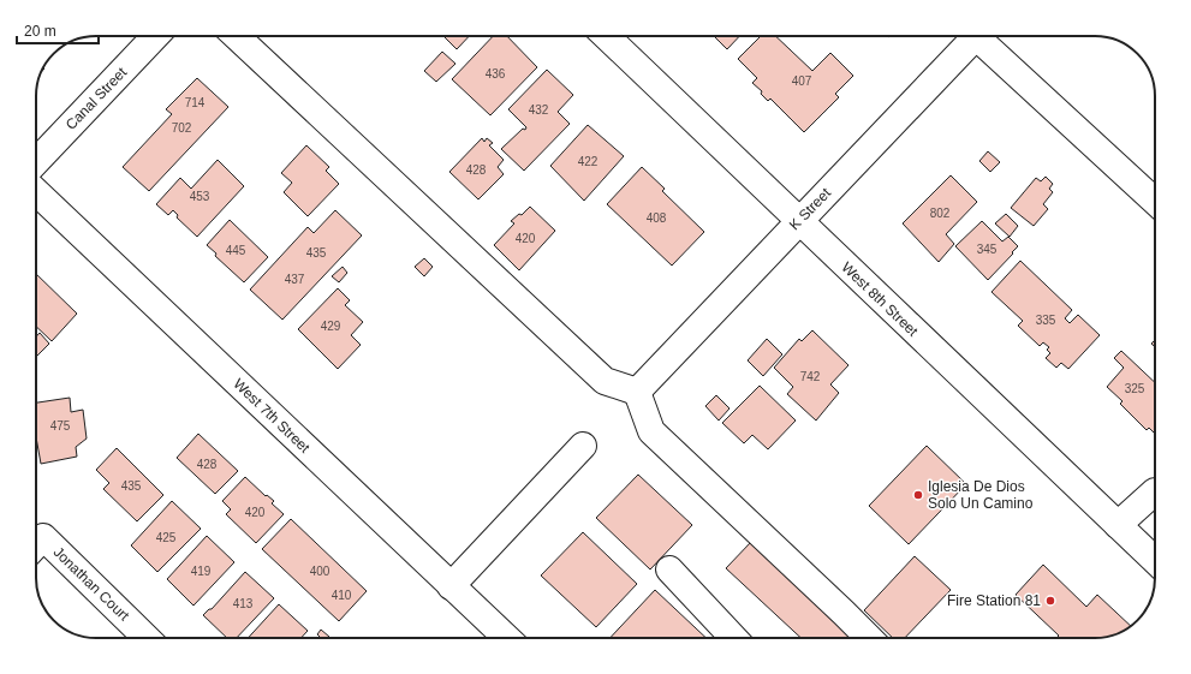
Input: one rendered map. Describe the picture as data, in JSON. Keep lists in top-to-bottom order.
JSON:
{
  "streets": {
    "street": [
      "Canal Street",
      "K Street",
      "West 8th Street",
      "West 7th Street",
      "Jonathan Court"
    ]
  },
  "crossings": [
    ["K Street", "West 8th Street"]
  ],
  "places": ["Iglesia De Dios Solo Un Camino", "Fire Station 81"],
  "house_numbers": [
    "436",
    "407",
    "714",
    "432",
    "702",
    "422",
    "428",
    "453",
    "802",
    "408",
    "420",
    "345",
    "445",
    "435",
    "437",
    "335",
    "429",
    "742",
    "325",
    "475",
    "428",
    "435",
    "420",
    "425",
    "419",
    "400",
    "410",
    "413"
  ],
  "scale_bar": "20 m"
}
